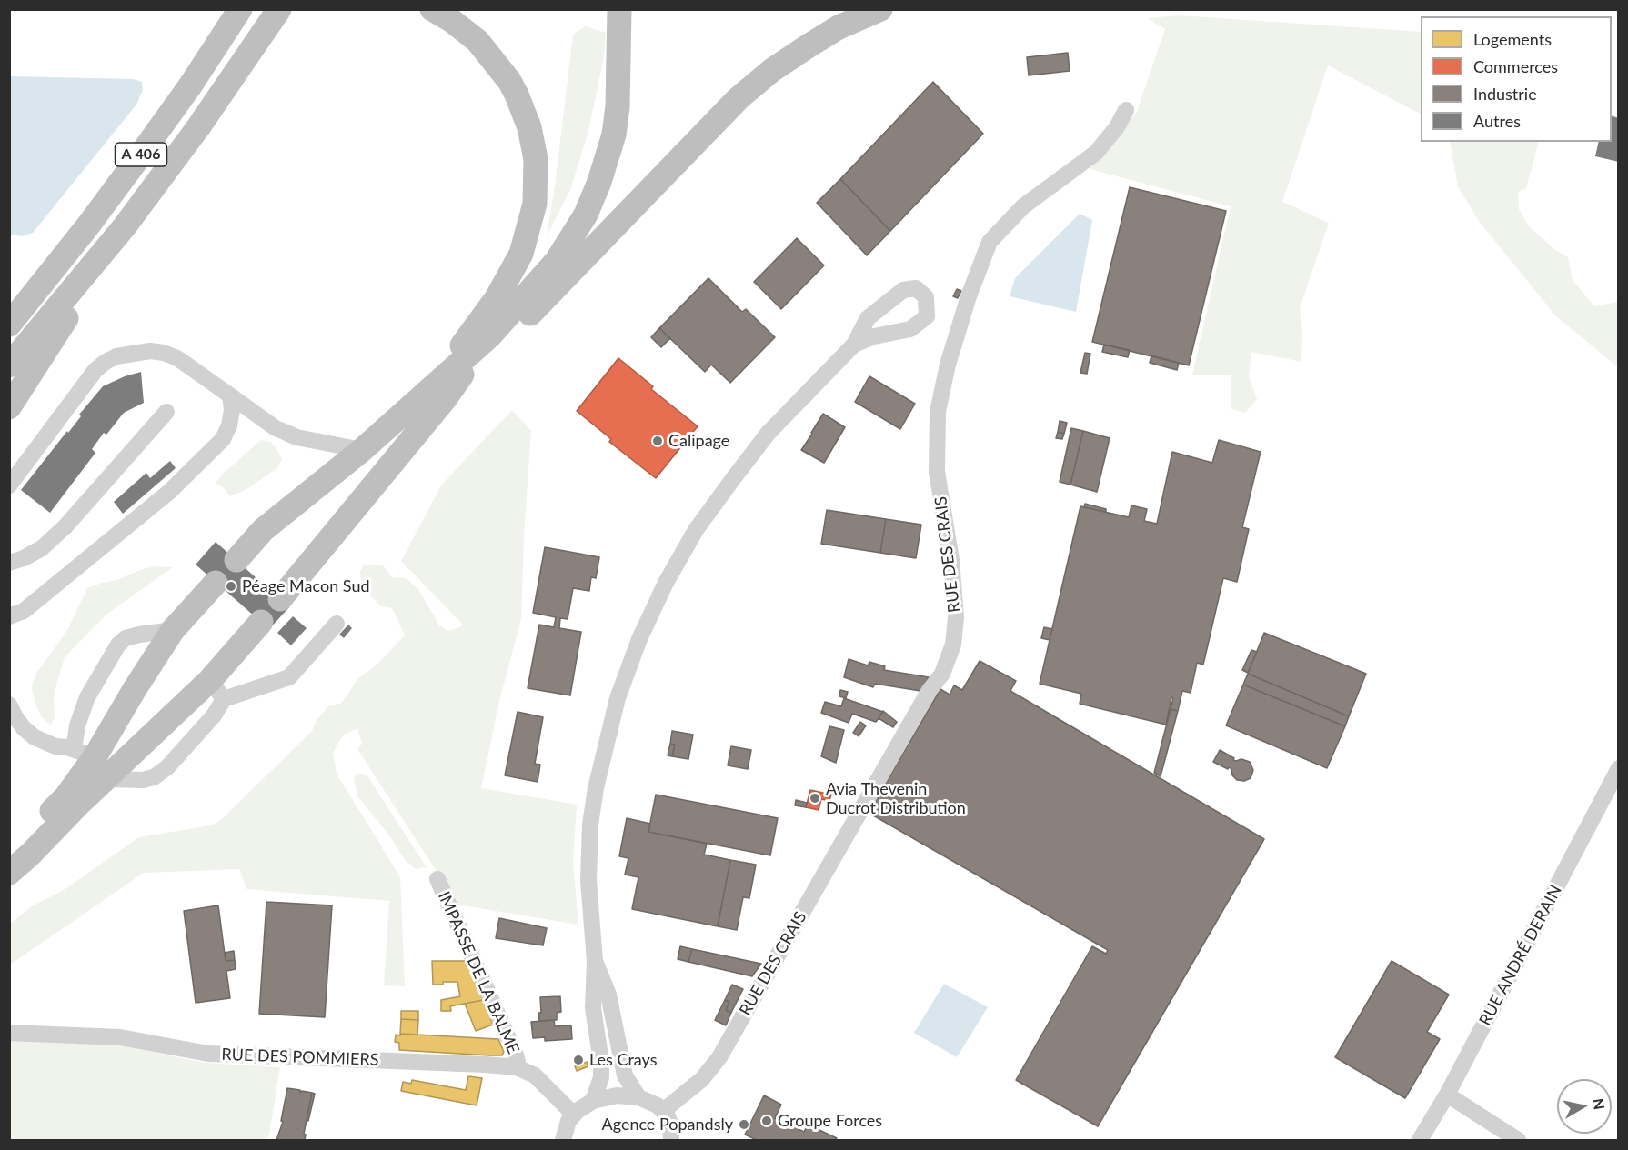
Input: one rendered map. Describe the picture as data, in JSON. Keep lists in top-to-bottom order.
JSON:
{
  "streets": {
    "highway": ["A 406"],
    "street": [
      "RUE DES CRAIS",
      "RUE ANDRÉ DERAIN",
      "IMPASSE DE LA BALME",
      "RUE DES POMMIERS"
    ]
  },
  "crossings": [
    ["IMPASSE DE LA BALME", "RUE DES POMMIERS"]
  ],
  "places": [
    "Calipage",
    "Péage Macon Sud",
    "Avia Thevenin Ducrot Distribution",
    "Les Crays",
    "Groupe Forces",
    "Agence Popandsly"
  ],
  "legend": [
    "Logements",
    "Commerces",
    "Industrie",
    "Autres"
  ],
  "north": "right"
}
